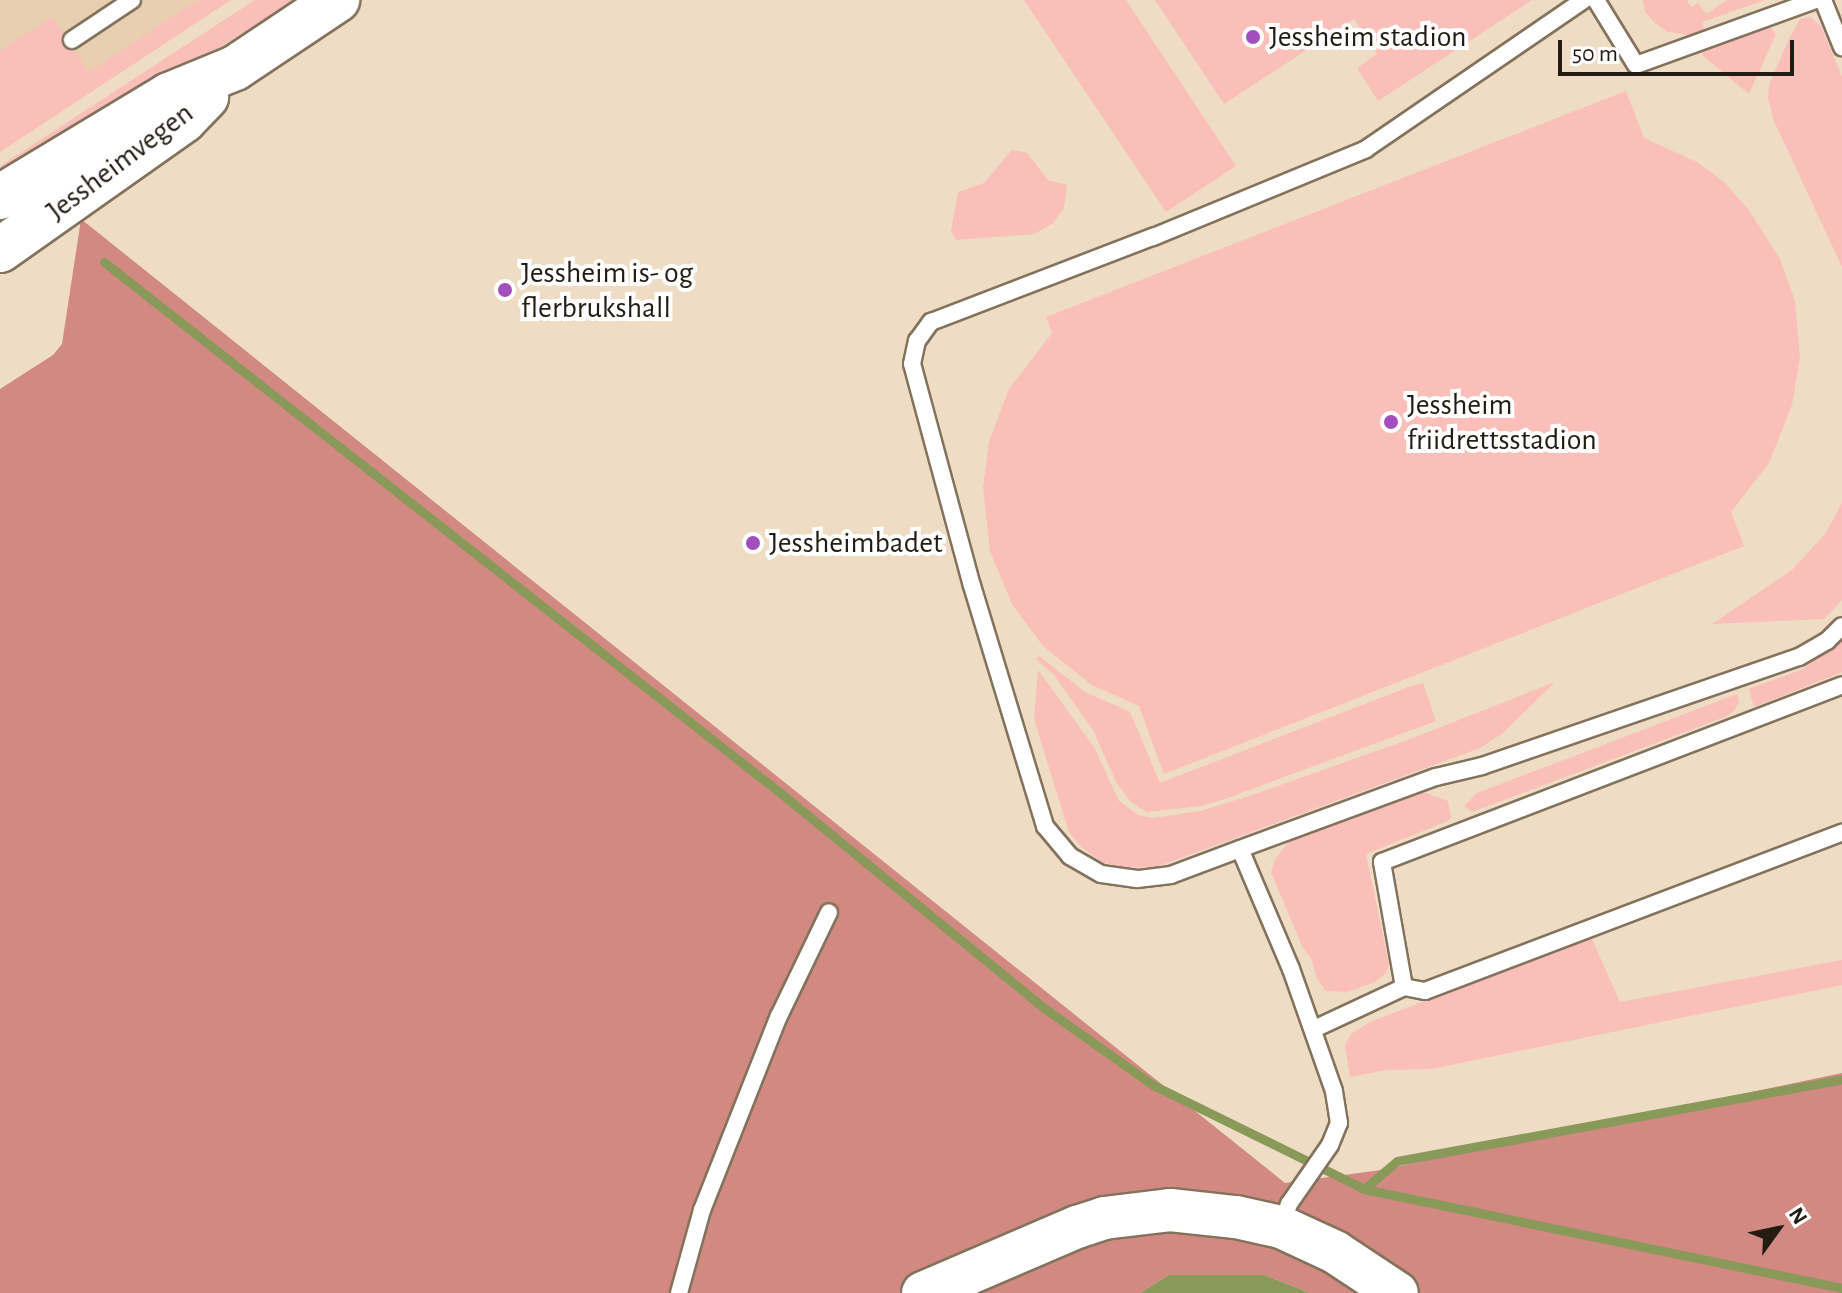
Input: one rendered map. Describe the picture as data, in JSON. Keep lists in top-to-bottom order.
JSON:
{
  "streets": {
    "main road": ["Jessheimvegen"]
  },
  "places": [
    "Jessheim stadion",
    "Jessheim is- og flerbrukshall",
    "Jessheim friidrettsstadion",
    "Jessheimbadet"
  ],
  "scale_bar": "50 m",
  "north": "top right"
}
